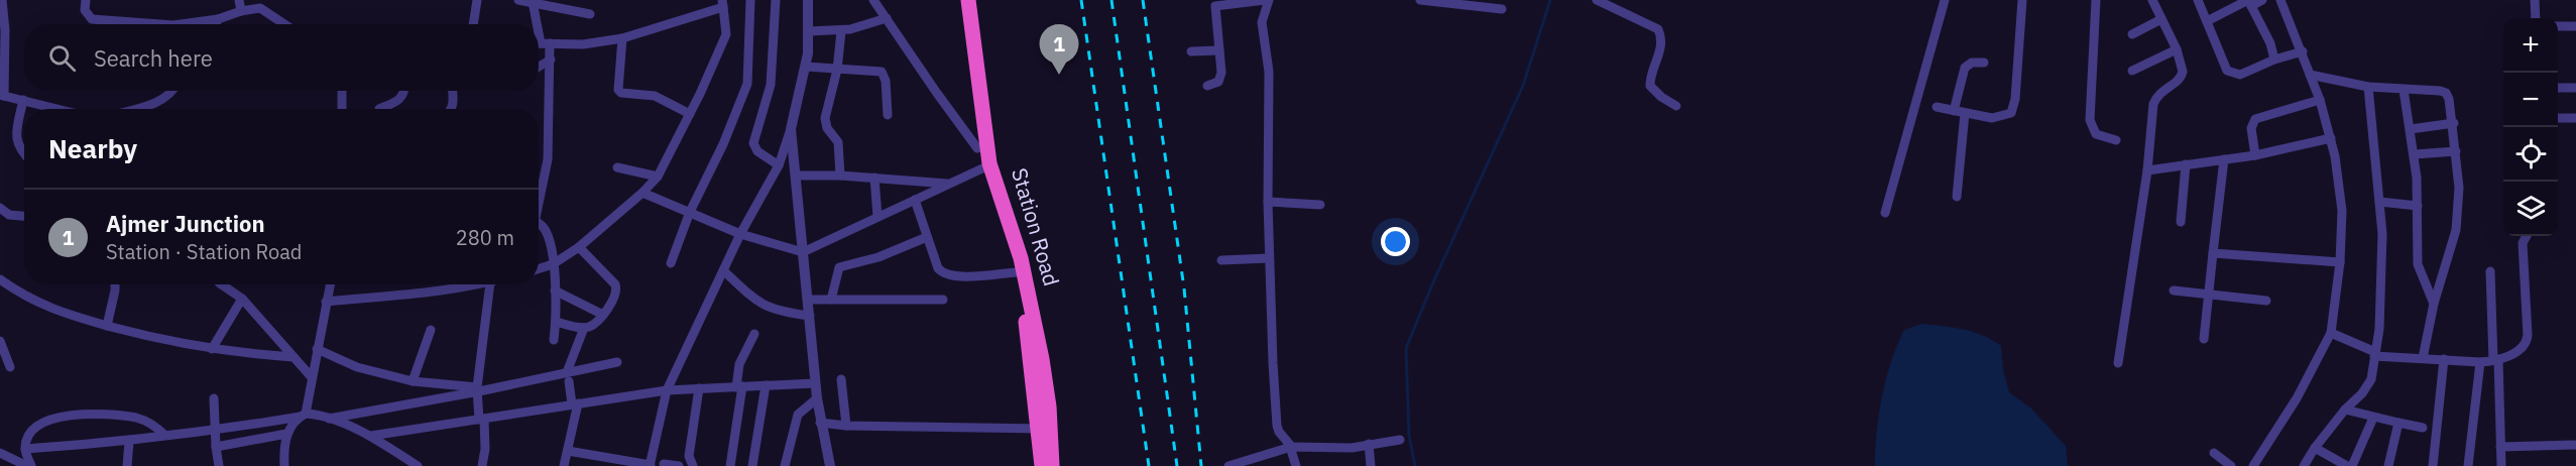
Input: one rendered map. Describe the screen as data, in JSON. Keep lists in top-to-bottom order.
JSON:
{
  "streets": {
    "highway": ["Station Road"]
  },
  "page": {
    "map_buttons": ["+", "−"],
    "pins": "1",
    "search": "Search here",
    "heading": "Nearby",
    "list": [
      {
        "mark": "1",
        "name": "Ajmer Junction",
        "note": "Station · Station Road",
        "value": "280 m"
      }
    ]
  }
}
